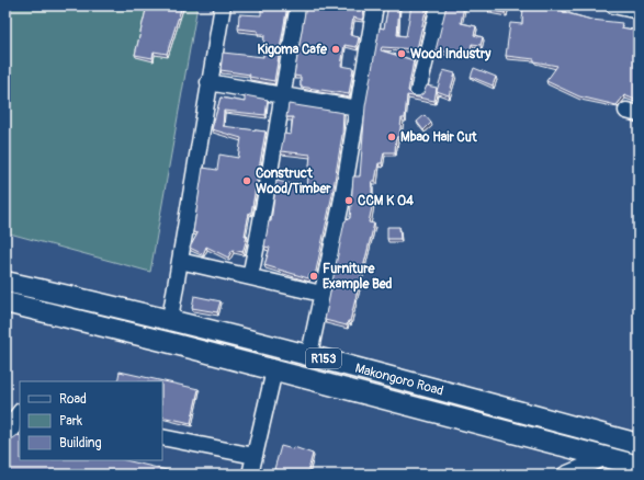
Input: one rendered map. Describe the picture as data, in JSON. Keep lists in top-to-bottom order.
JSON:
{
  "streets": {
    "main road": ["R153", "Makongoro Road"]
  },
  "places": [
    "Kigoma Cafe",
    "Wood Industry",
    "Mbao Hair Cut",
    "Construct Wood/Timber",
    "CCM K 04",
    "Furniture Example Bed"
  ],
  "legend": ["Road", "Park", "Building"]
}
